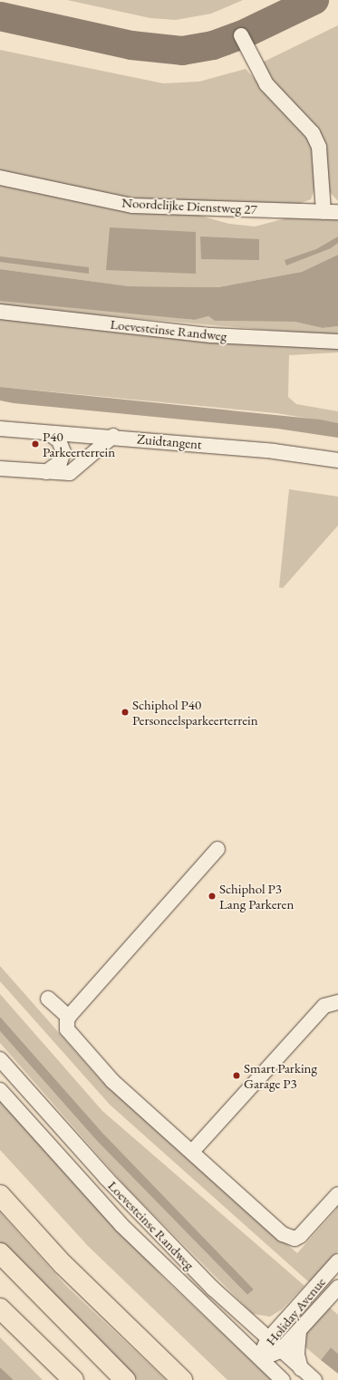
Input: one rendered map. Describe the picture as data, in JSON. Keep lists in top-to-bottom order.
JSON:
{
  "streets": {
    "street": [
      "Noordelijke Dienstweg 27",
      "Loevesteinse Randweg",
      "Zuidtangent",
      "Holiday Avenue"
    ]
  },
  "crossings": [
    ["Loevesteinse Randweg", "Holiday Avenue"]
  ],
  "places": [
    "P40 Parkeerterrein",
    "Schiphol P40 Personeelsparkeerterrein",
    "Schiphol P3 Lang Parkeren",
    "Smart Parking Garage P3"
  ]
}
